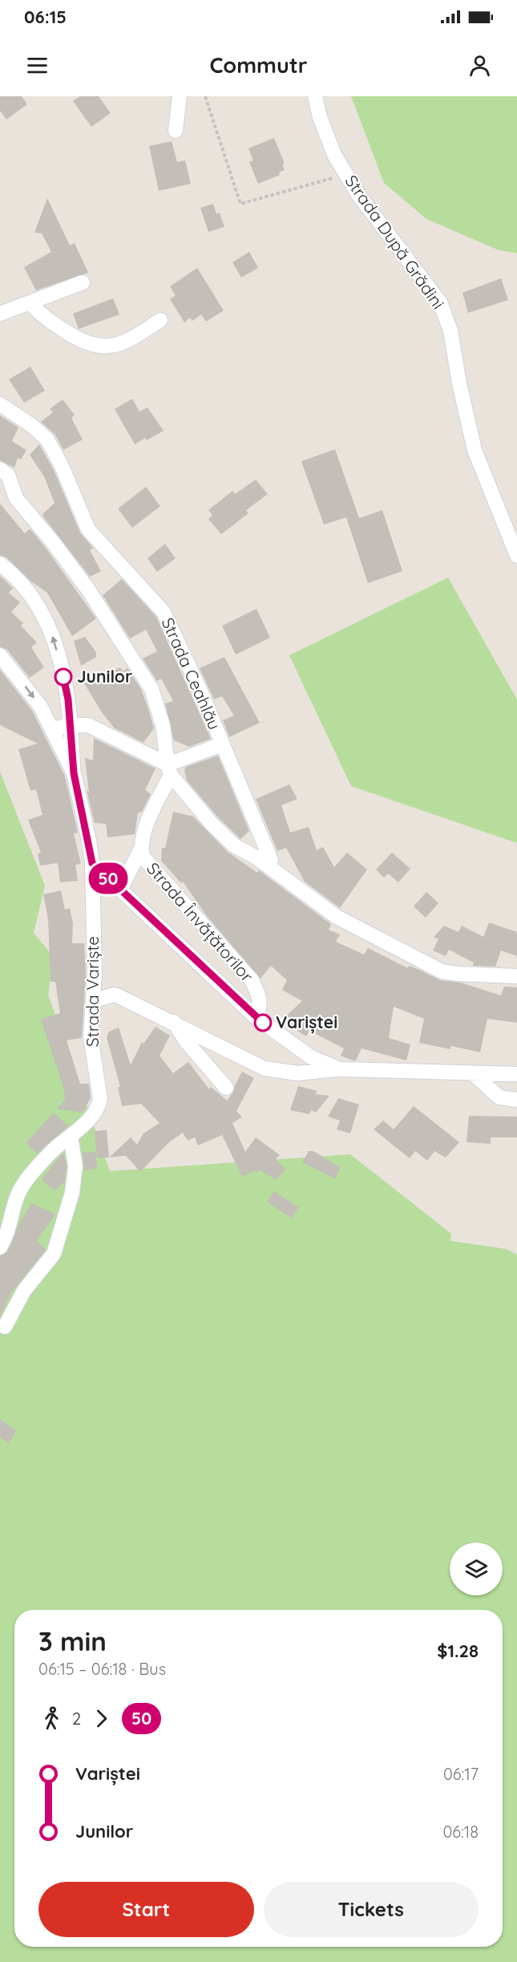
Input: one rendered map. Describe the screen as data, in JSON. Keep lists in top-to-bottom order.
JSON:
{
  "streets": {
    "street": [
      "Strada După Grădini",
      "Strada Ceahlău",
      "Strada Învățătorilor",
      "Strada Variște"
    ]
  },
  "crossings": [
    ["Strada Ceahlău", "Strada Învățătorilor"],
    ["Strada Învățătorilor", "Strada Variște"]
  ],
  "places": ["Junilor", "Variștei"],
  "lines": ["bus line 50"],
  "page": {
    "status": "06:15",
    "header": "Commutr",
    "on_map": "50",
    "heading": ["3 min", "06:15 – 06:18 · Bus", "$1.28"],
    "legs": ["2", "50"],
    "list": [
      {
        "name": "Variștei",
        "value": "06:17"
      },
      {
        "name": "Junilor",
        "value": "06:18"
      }
    ],
    "buttons": ["Start", "Tickets"]
  }
}
